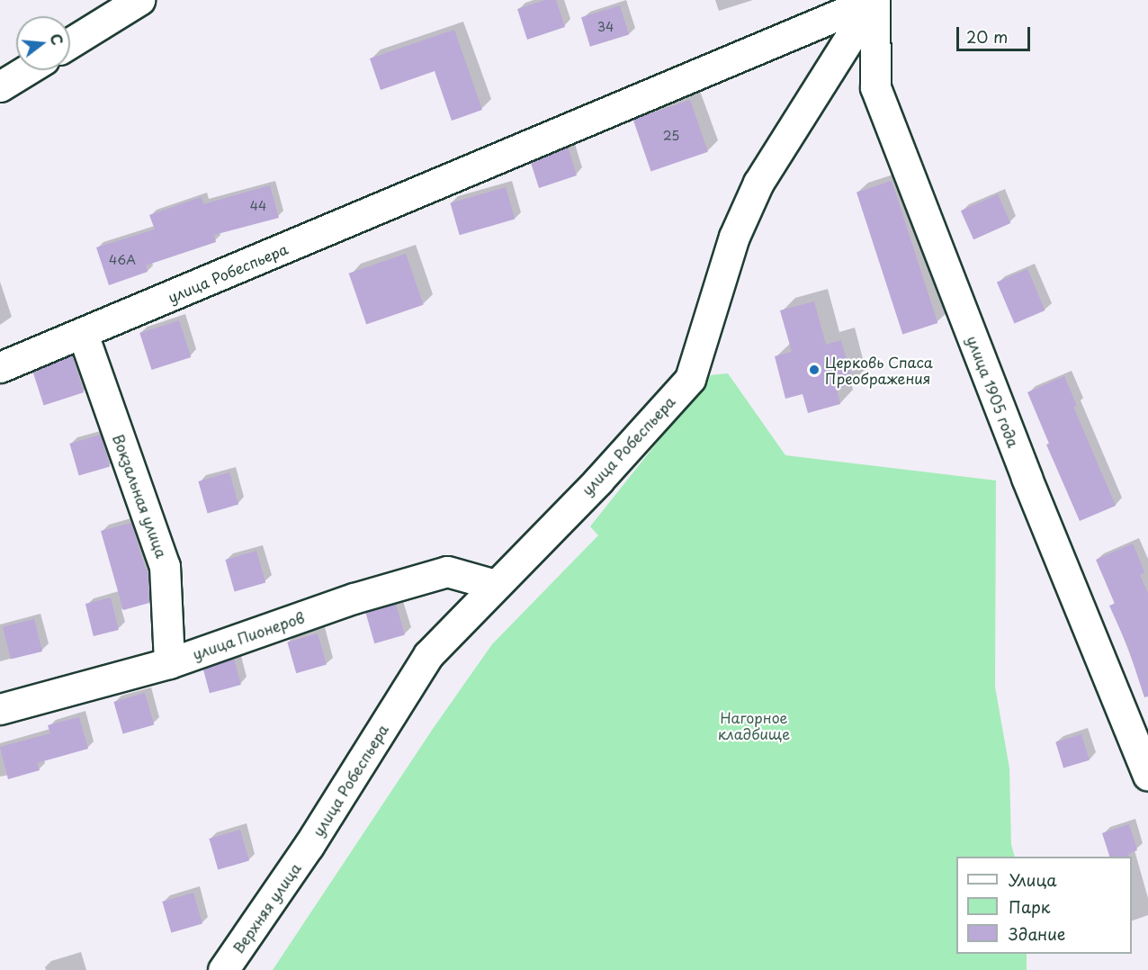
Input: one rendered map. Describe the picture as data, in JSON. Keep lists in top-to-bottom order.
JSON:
{
  "streets": {
    "street": [
      "улица Робеспьера",
      "улица 1905 года",
      "Вокзальная улица",
      "улица Пионеров",
      "Верхняя улица"
    ]
  },
  "crossings": [
    ["улица Робеспьера", "улица 1905 года"],
    ["улица Робеспьера", "Вокзальная улица"],
    ["улица Робеспьера", "улица Пионеров"],
    ["улица Робеспьера", "Верхняя улица"],
    ["Вокзальная улица", "улица Пионеров"]
  ],
  "parks": ["Нагорное кладбище"],
  "places": ["Церковь Спаса Преображения"],
  "house_numbers": [
    "34",
    "25",
    "44",
    "46А"
  ],
  "legend": ["Улица", "Парк", "Здание"],
  "scale_bar": "20 m",
  "north": "right"
}
